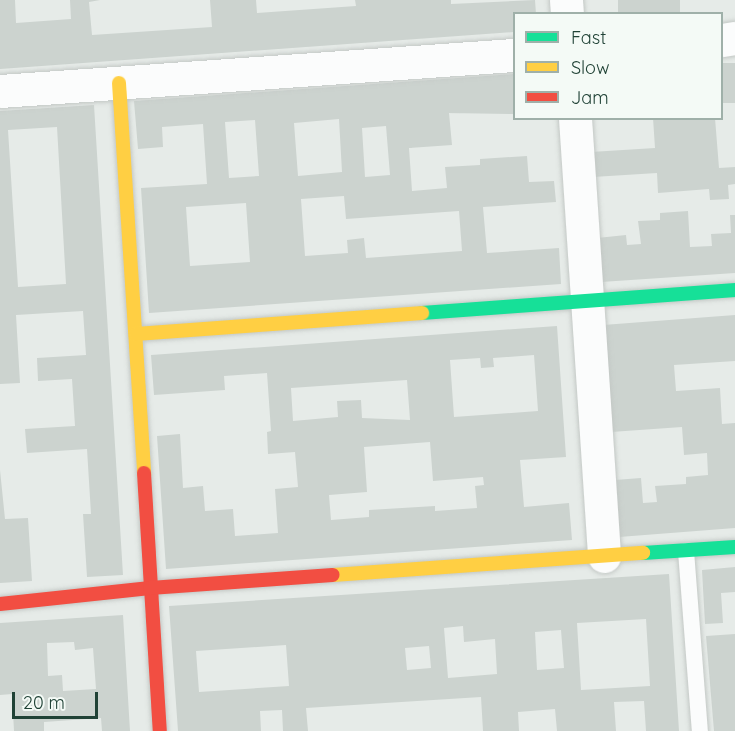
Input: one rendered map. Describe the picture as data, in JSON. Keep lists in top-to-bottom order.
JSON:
{
  "legend": ["Fast", "Slow", "Jam"],
  "scale_bar": "20 m"
}
